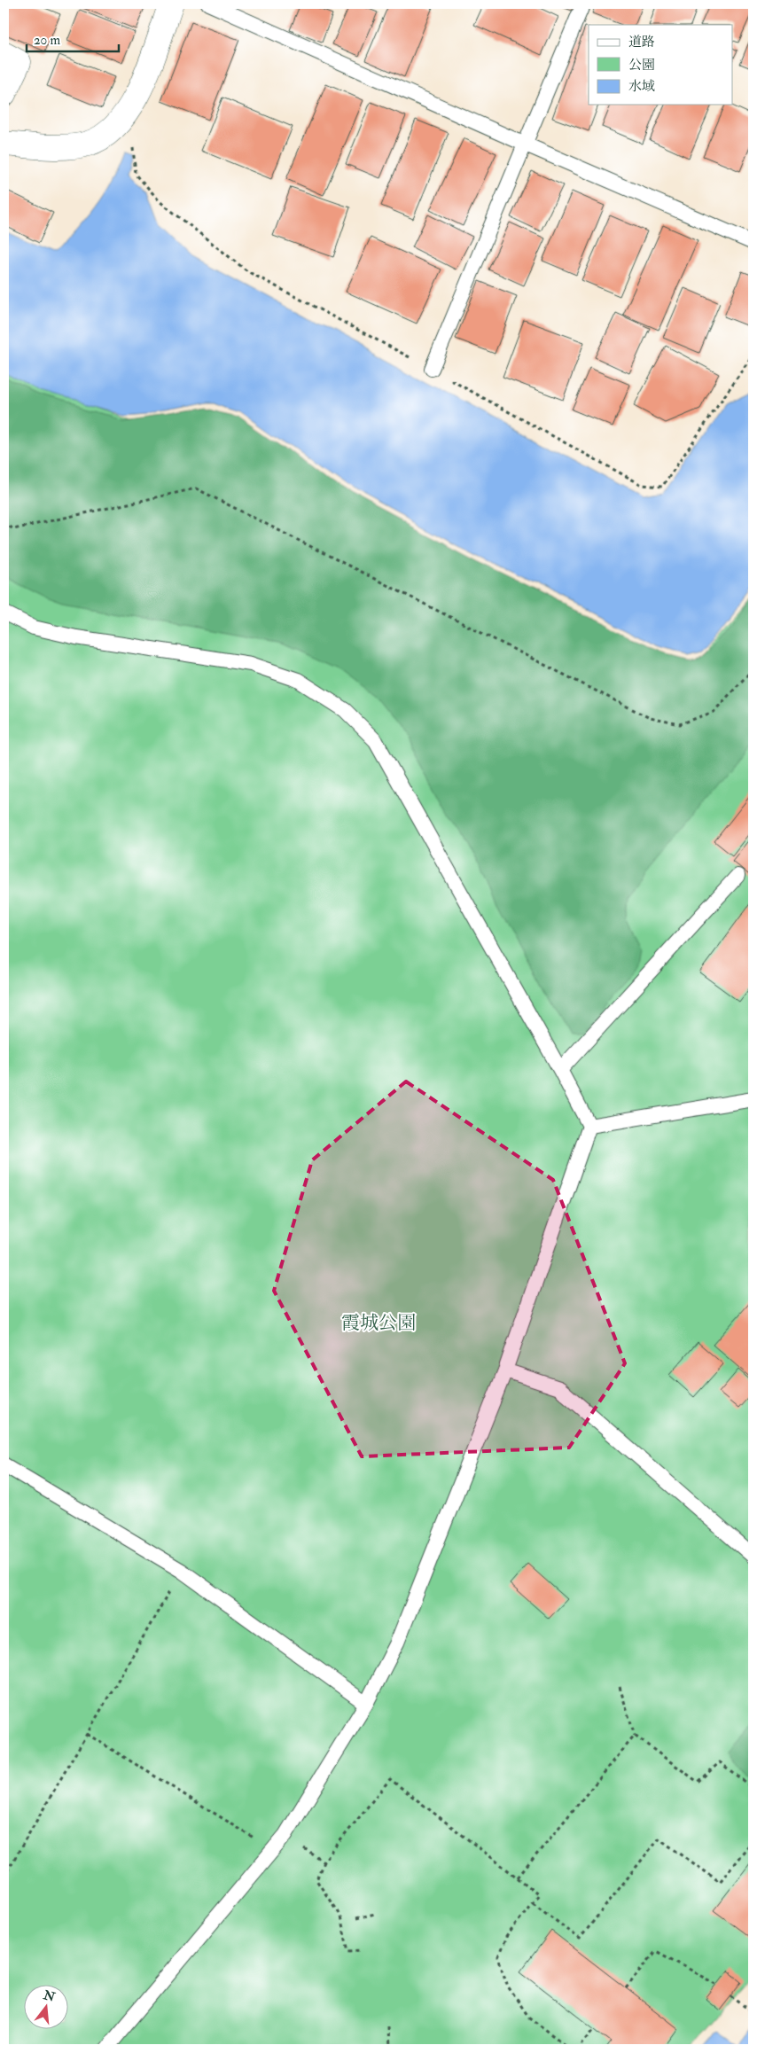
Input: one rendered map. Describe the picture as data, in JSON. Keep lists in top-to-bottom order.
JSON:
{
  "parks": ["霞城公園"],
  "legend": ["道路", "公園", "水域"],
  "scale_bar": "20 m",
  "north": "top"
}
